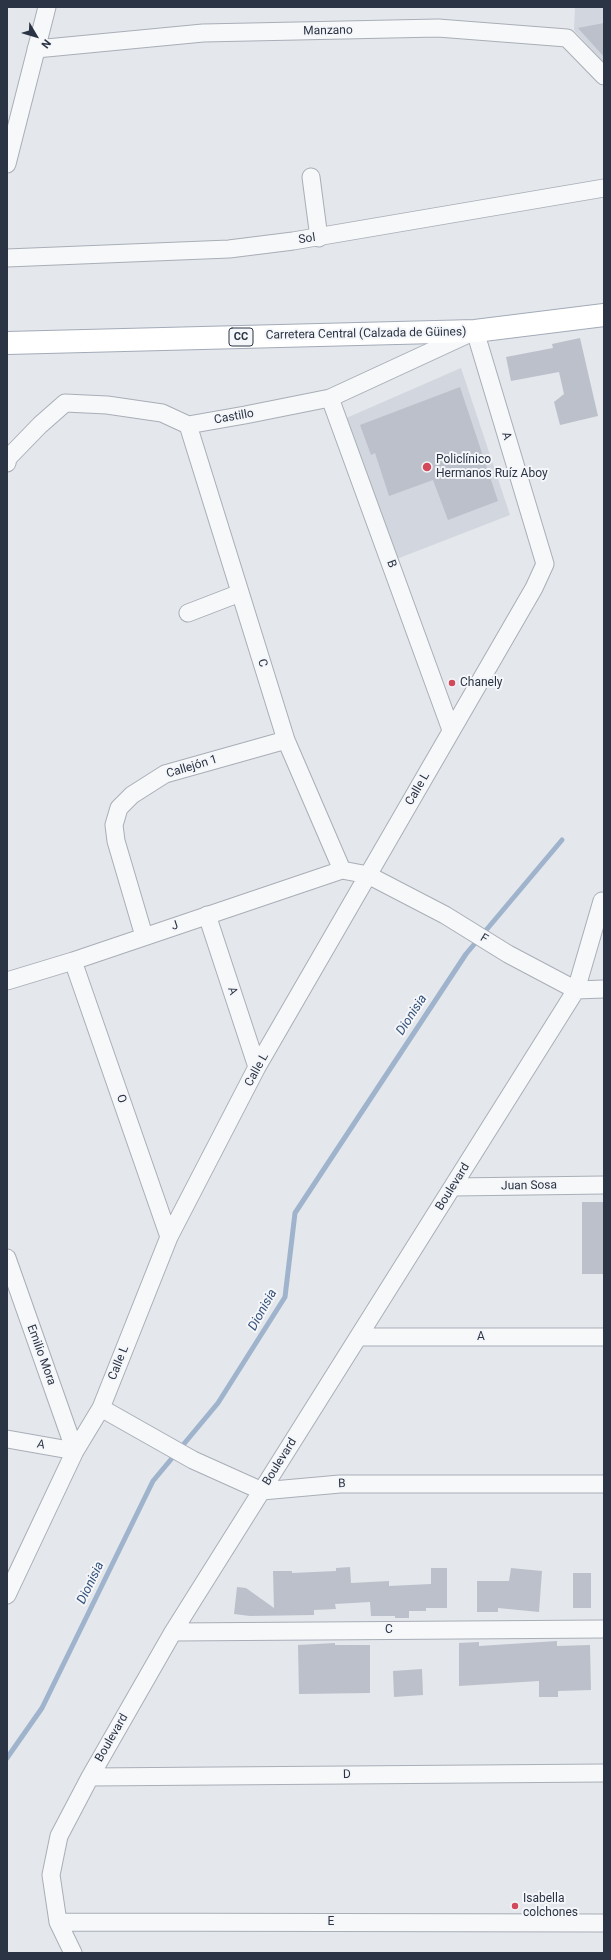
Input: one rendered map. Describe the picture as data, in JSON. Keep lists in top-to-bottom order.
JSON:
{
  "streets": {
    "main road": ["Carretera Central (Calzada de Güines)", "CC"],
    "street": [
      "Manzano",
      "Sol",
      "Castillo",
      "A",
      "B",
      "C",
      "Callejón 1",
      "Calle L",
      "J",
      "F",
      "O",
      "Juan Sosa",
      "Boulevard",
      "Emilio Mora",
      "D",
      "E"
    ]
  },
  "crossings": [
    ["Carretera Central (Calzada de Güines)", "Castillo"],
    ["Carretera Central (Calzada de Güines)", "A"],
    ["Castillo", "A"],
    ["Castillo", "B"],
    ["Castillo", "C"],
    ["A", "Calle L"],
    ["A", "J"],
    ["A", "Boulevard"],
    ["A", "Emilio Mora"],
    ["B", "Calle L"],
    ["B", "Boulevard"],
    ["C", "Callejón 1"],
    ["C", "J"],
    ["C", "Boulevard"],
    ["Callejón 1", "J"],
    ["Calle L", "F"],
    ["Calle L", "O"],
    ["Calle L", "Emilio Mora"],
    ["J", "O"],
    ["F", "Boulevard"],
    ["Juan Sosa", "Boulevard"],
    ["Boulevard", "D"],
    ["Boulevard", "E"]
  ],
  "water": ["Dionisia"],
  "places": ["Policlínico Hermanos Ruíz Aboy", "Chanely", "Isabella colchones"],
  "north": "bottom right"
}
